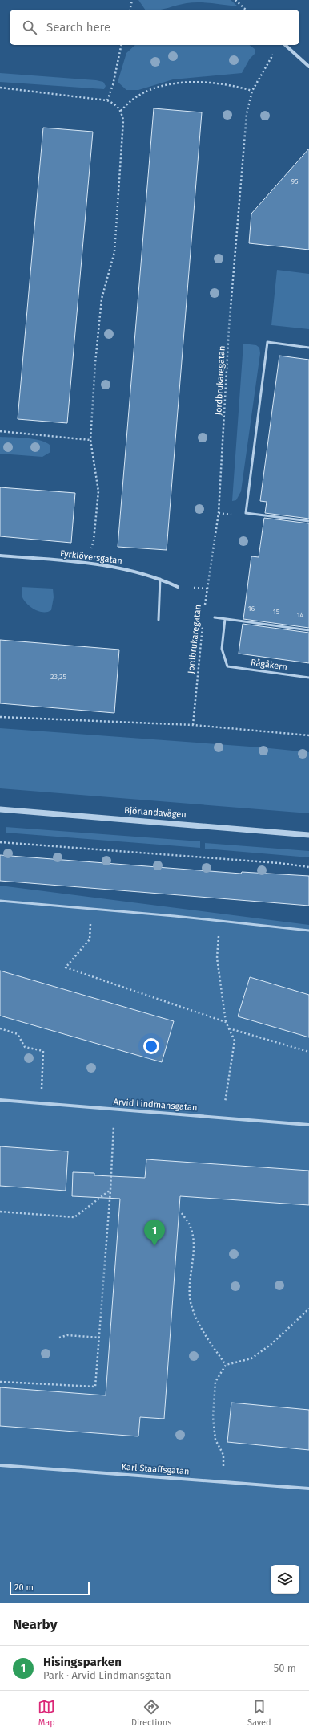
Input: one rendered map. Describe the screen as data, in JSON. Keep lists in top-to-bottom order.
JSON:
{
  "streets": {
    "street": [
      "Fyrklöversgatan",
      "Björlandavägen",
      "Arvid Lindmansgatan",
      "Karl Staaffsgatan"
    ],
    "lane": ["Rågåkern"],
    "path": ["Jordbrukaregatan"]
  },
  "house_numbers": [
    "95",
    "16",
    "15",
    "14",
    "23,25"
  ],
  "scale_bar": "20 m",
  "page": {
    "search": "Search here",
    "pins": "1",
    "scale": "20 m",
    "heading": "Nearby",
    "list": [
      {
        "mark": "1",
        "name": "Hisingsparken",
        "note": "Park · Arvid Lindmansgatan",
        "value": "50 m"
      }
    ],
    "nav": ["Map", "Directions", "Saved"]
  }
}
